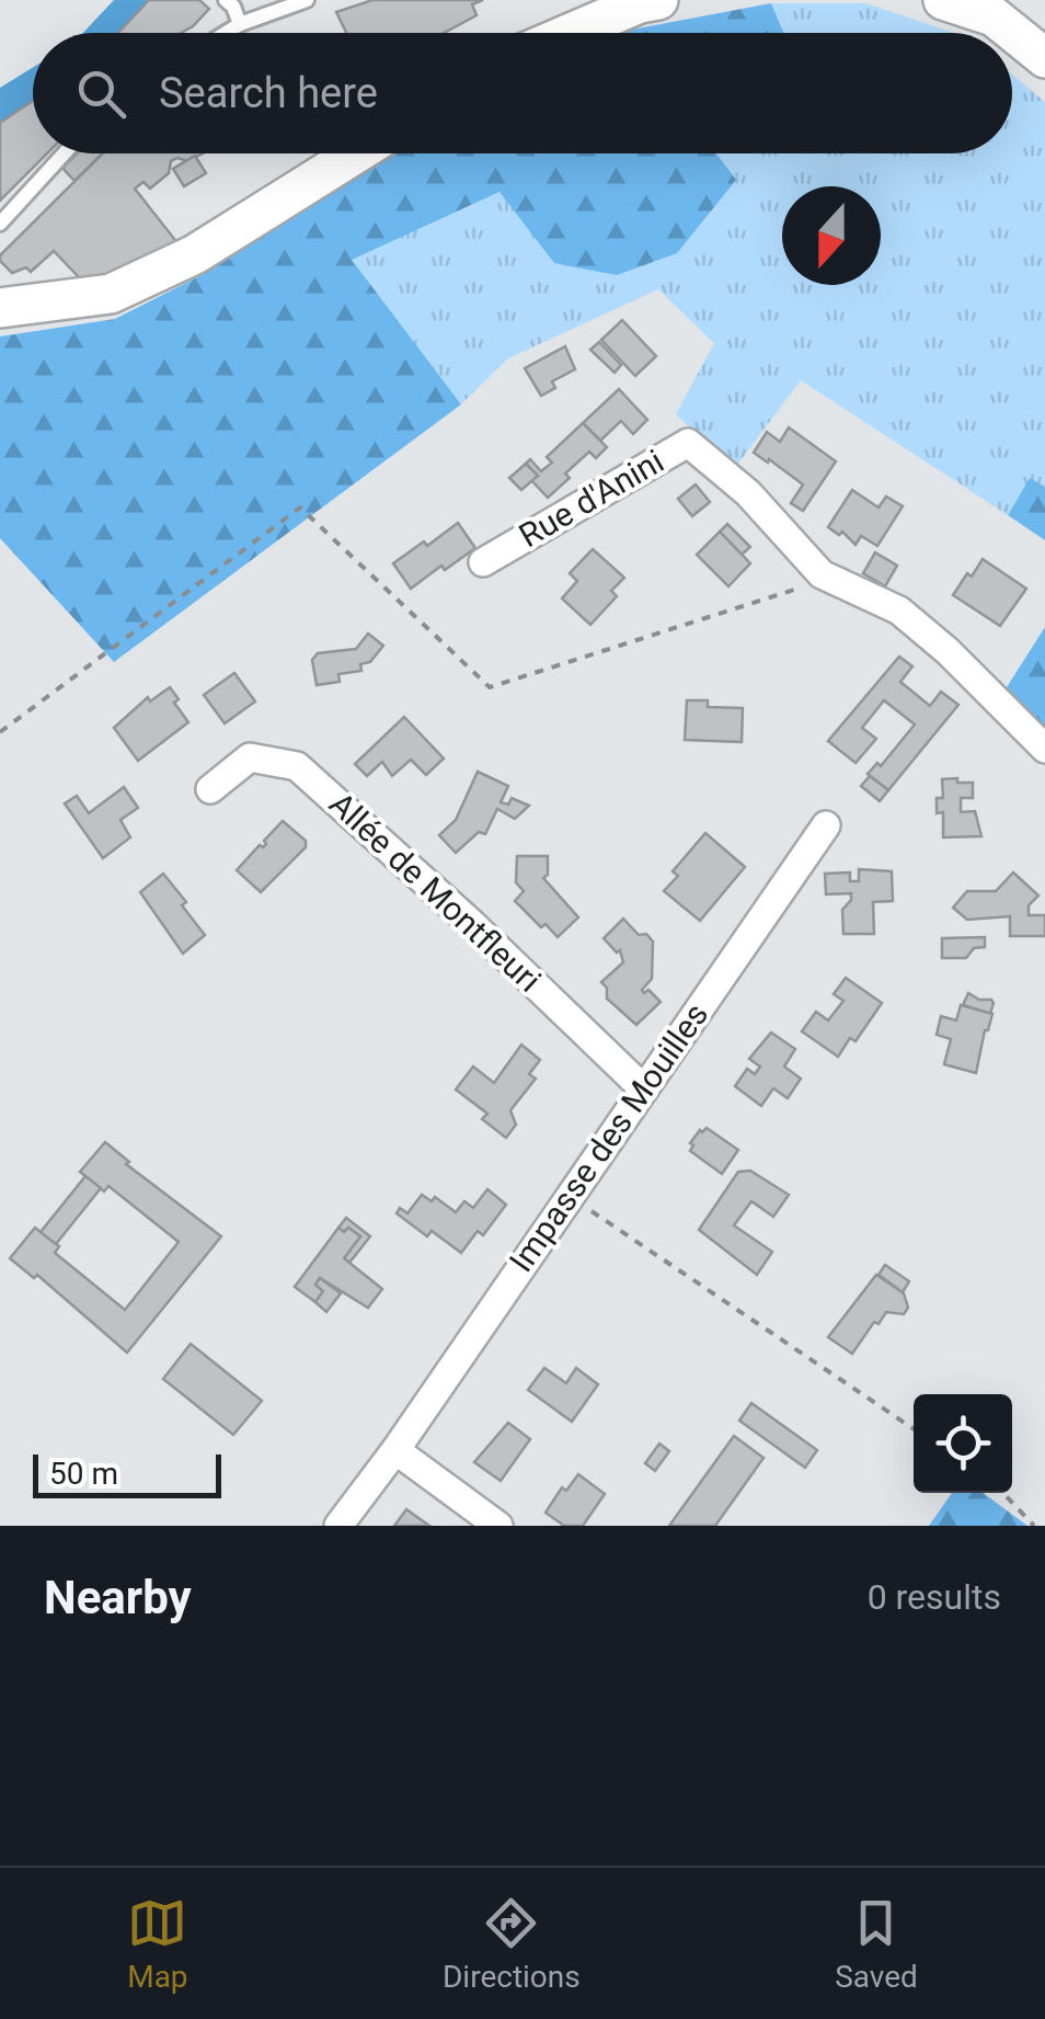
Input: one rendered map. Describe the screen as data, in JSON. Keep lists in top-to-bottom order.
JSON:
{
  "streets": {
    "street": ["Rue d'Anini", "Allée de Montfleuri", "Impasse des Mouilles"]
  },
  "crossings": [
    ["Allée de Montfleuri", "Impasse des Mouilles"]
  ],
  "scale_bar": "50 m",
  "north": "bottom",
  "page": {
    "search": "Search here",
    "scale": "50 m",
    "heading": ["Nearby", "0 results"],
    "nav": ["Map", "Directions", "Saved"]
  }
}
